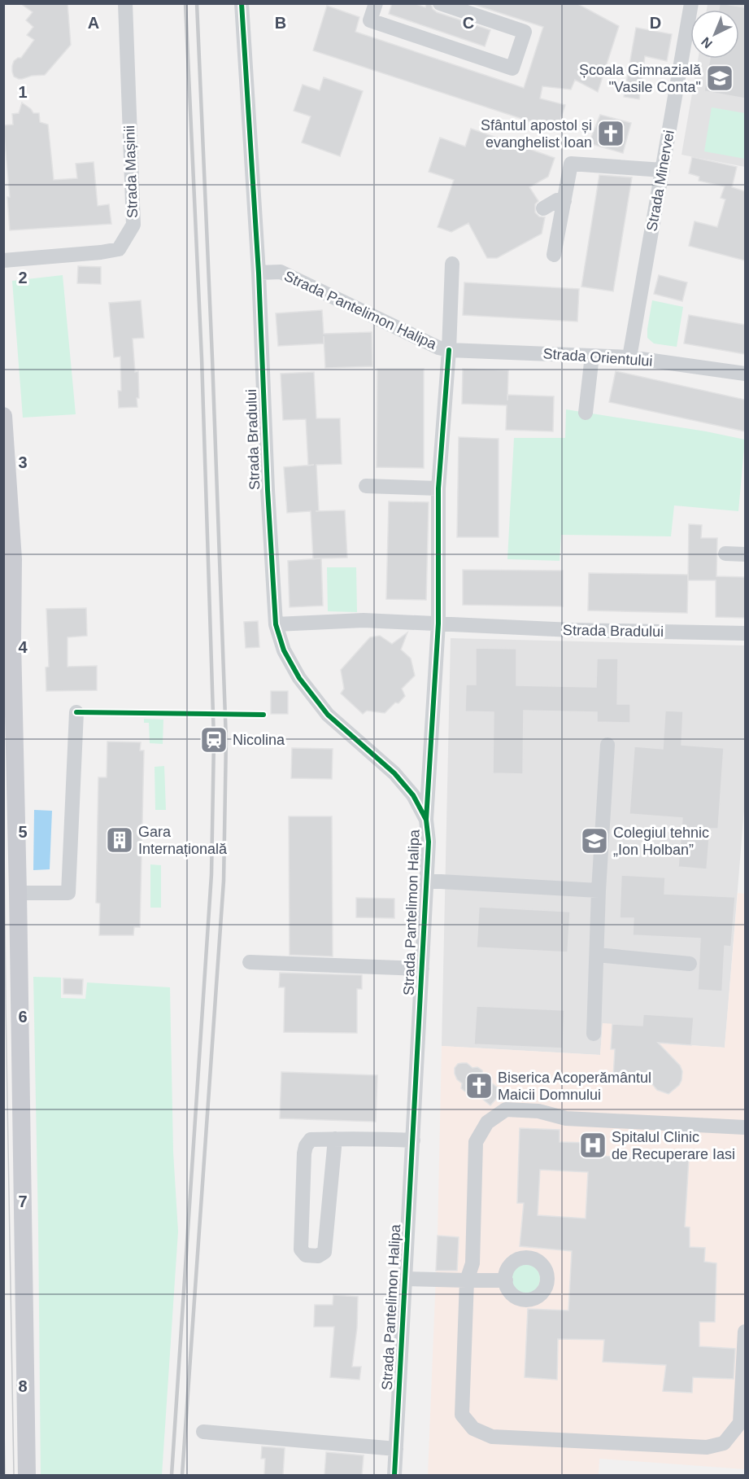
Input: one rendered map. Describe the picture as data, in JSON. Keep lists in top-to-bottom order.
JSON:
{
  "streets": {
    "street": [
      "Strada Mașinii",
      "Strada Minervei",
      "Strada Pantelimon Halipa",
      "Strada Orientului",
      "Strada Bradului"
    ]
  },
  "crossings": [
    ["Strada Minervei", "Strada Orientului"],
    ["Strada Pantelimon Halipa", "Strada Orientului"],
    ["Strada Pantelimon Halipa", "Strada Bradului"]
  ],
  "places": {
    "school or university": ["Școala Gimnazială \"Vasile Conta\"", "Colegiul tehnic „Ion Holban”"],
    "church": ["Sfântul apostol și evanghelist Ioan", "Biserica Acoperământul Maicii Domnului"],
    "station": ["Nicolina"],
    "building": ["Gara Internațională"],
    "hospital": ["Spitalul Clinic de Recuperare Iasi"]
  },
  "north": "bottom left",
  "grid": {
    "columns": [
      "A",
      "B",
      "C",
      "D"
    ],
    "rows": [
      "1",
      "2",
      "3",
      "4",
      "5",
      "6",
      "7",
      "8"
    ]
  }
}
